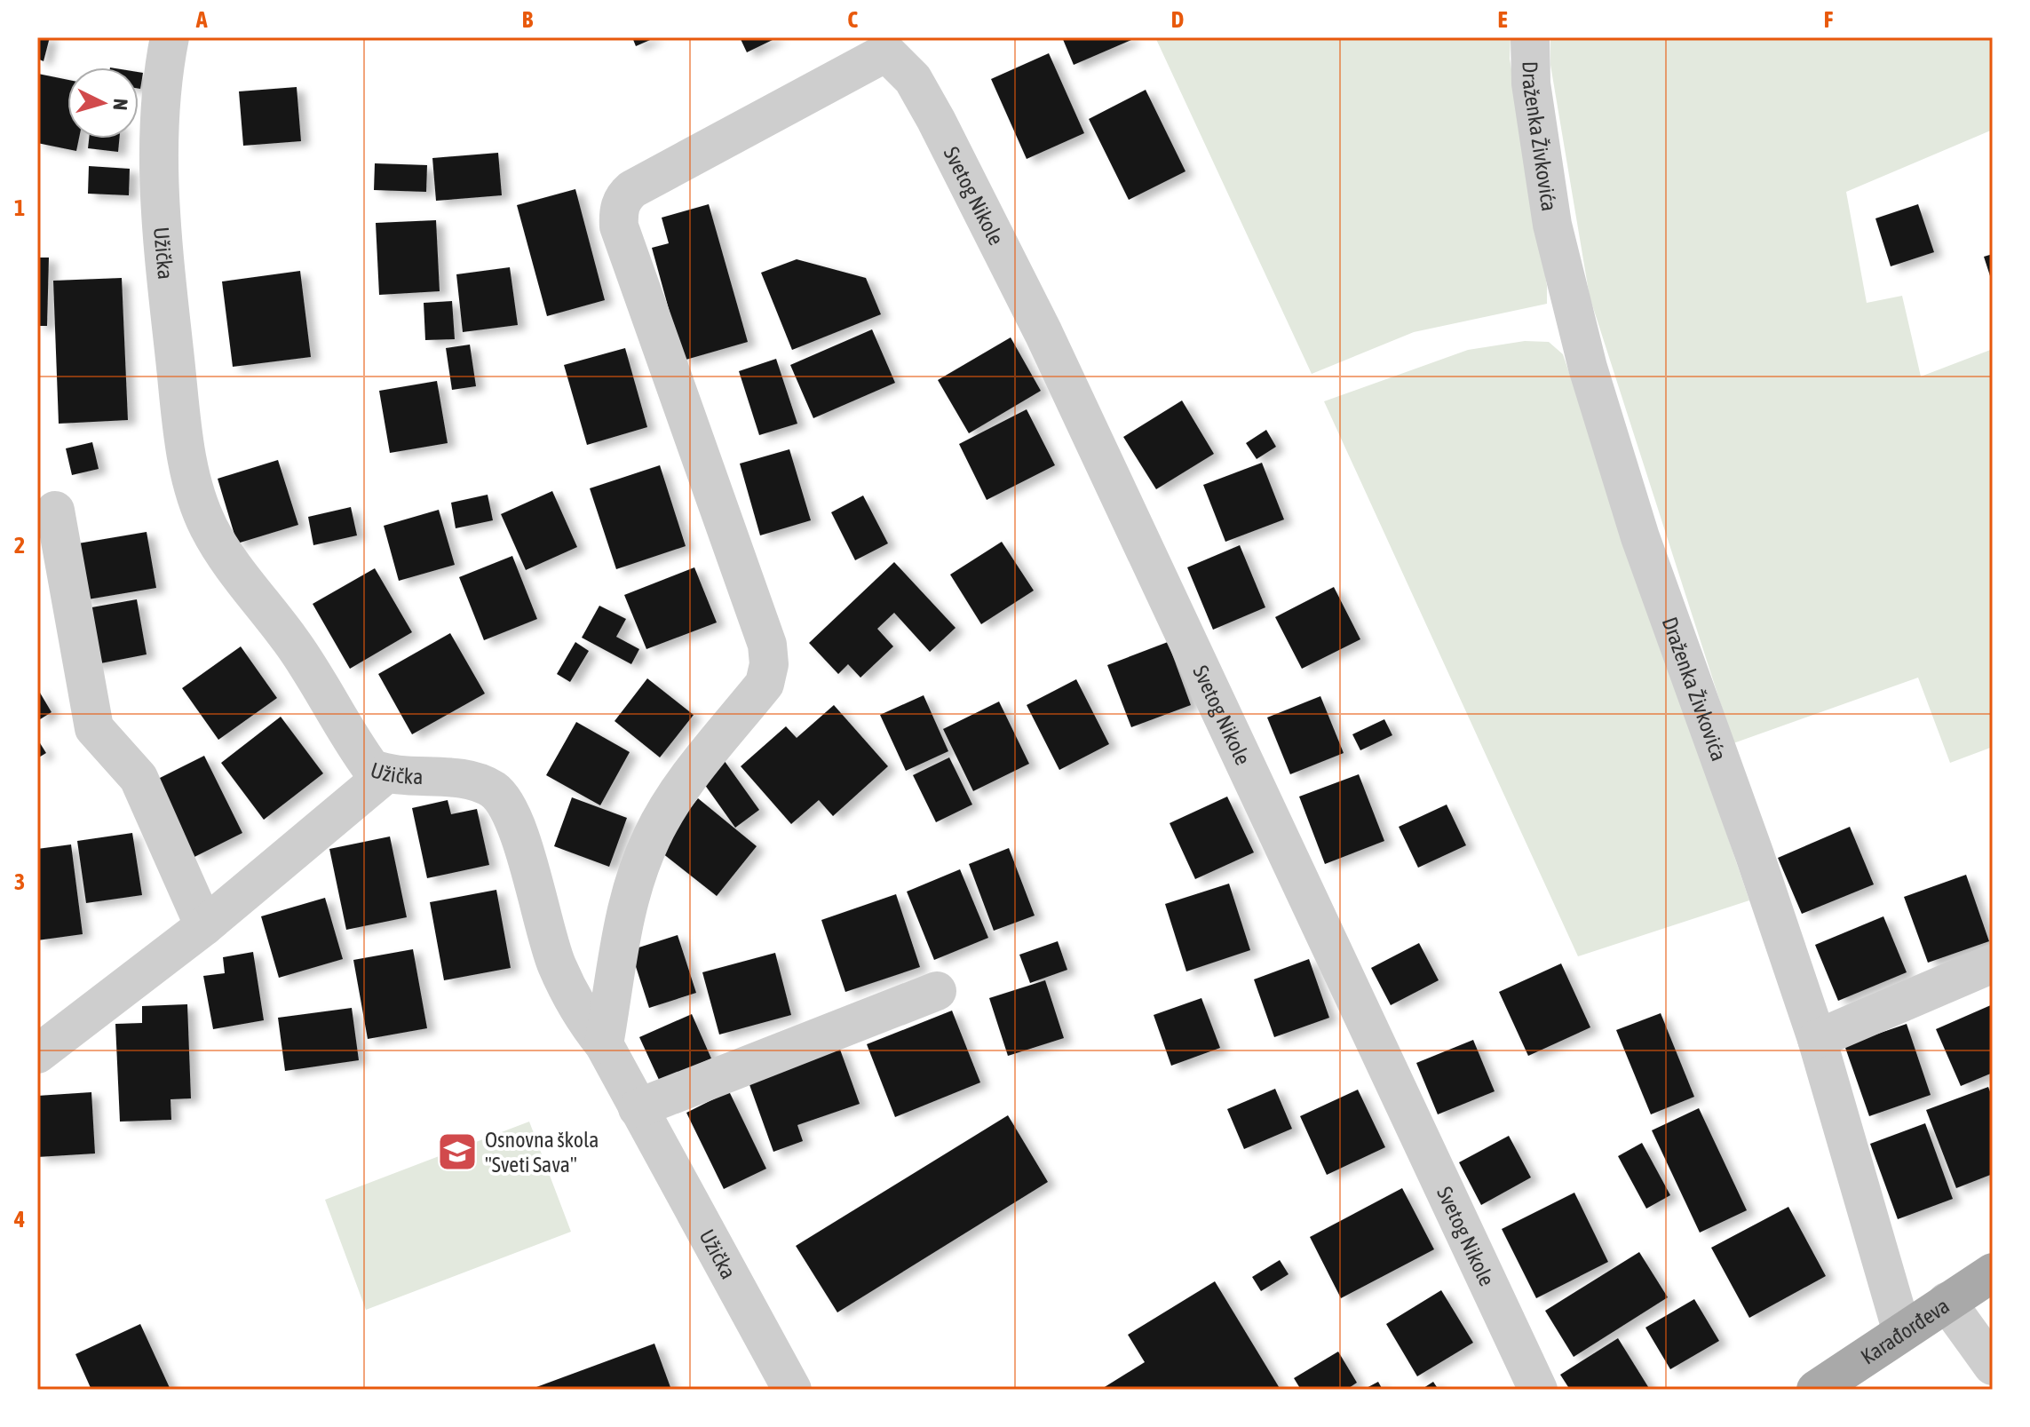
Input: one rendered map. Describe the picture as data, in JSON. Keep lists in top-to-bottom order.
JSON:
{
  "streets": {
    "main road": ["Karađorđeva"],
    "street": ["Draženka Živkovića", "Svetog Nikole", "Užička"]
  },
  "crossings": [
    ["Draženka Živkovića", "Karađorđeva"],
    ["Svetog Nikole", "Užička"]
  ],
  "places": {
    "school or university": ["Osnovna škola \"Sveti Sava\""]
  },
  "north": "right",
  "grid": {
    "columns": [
      "A",
      "B",
      "C",
      "D",
      "E",
      "F"
    ],
    "rows": [
      "1",
      "2",
      "3",
      "4"
    ]
  }
}
